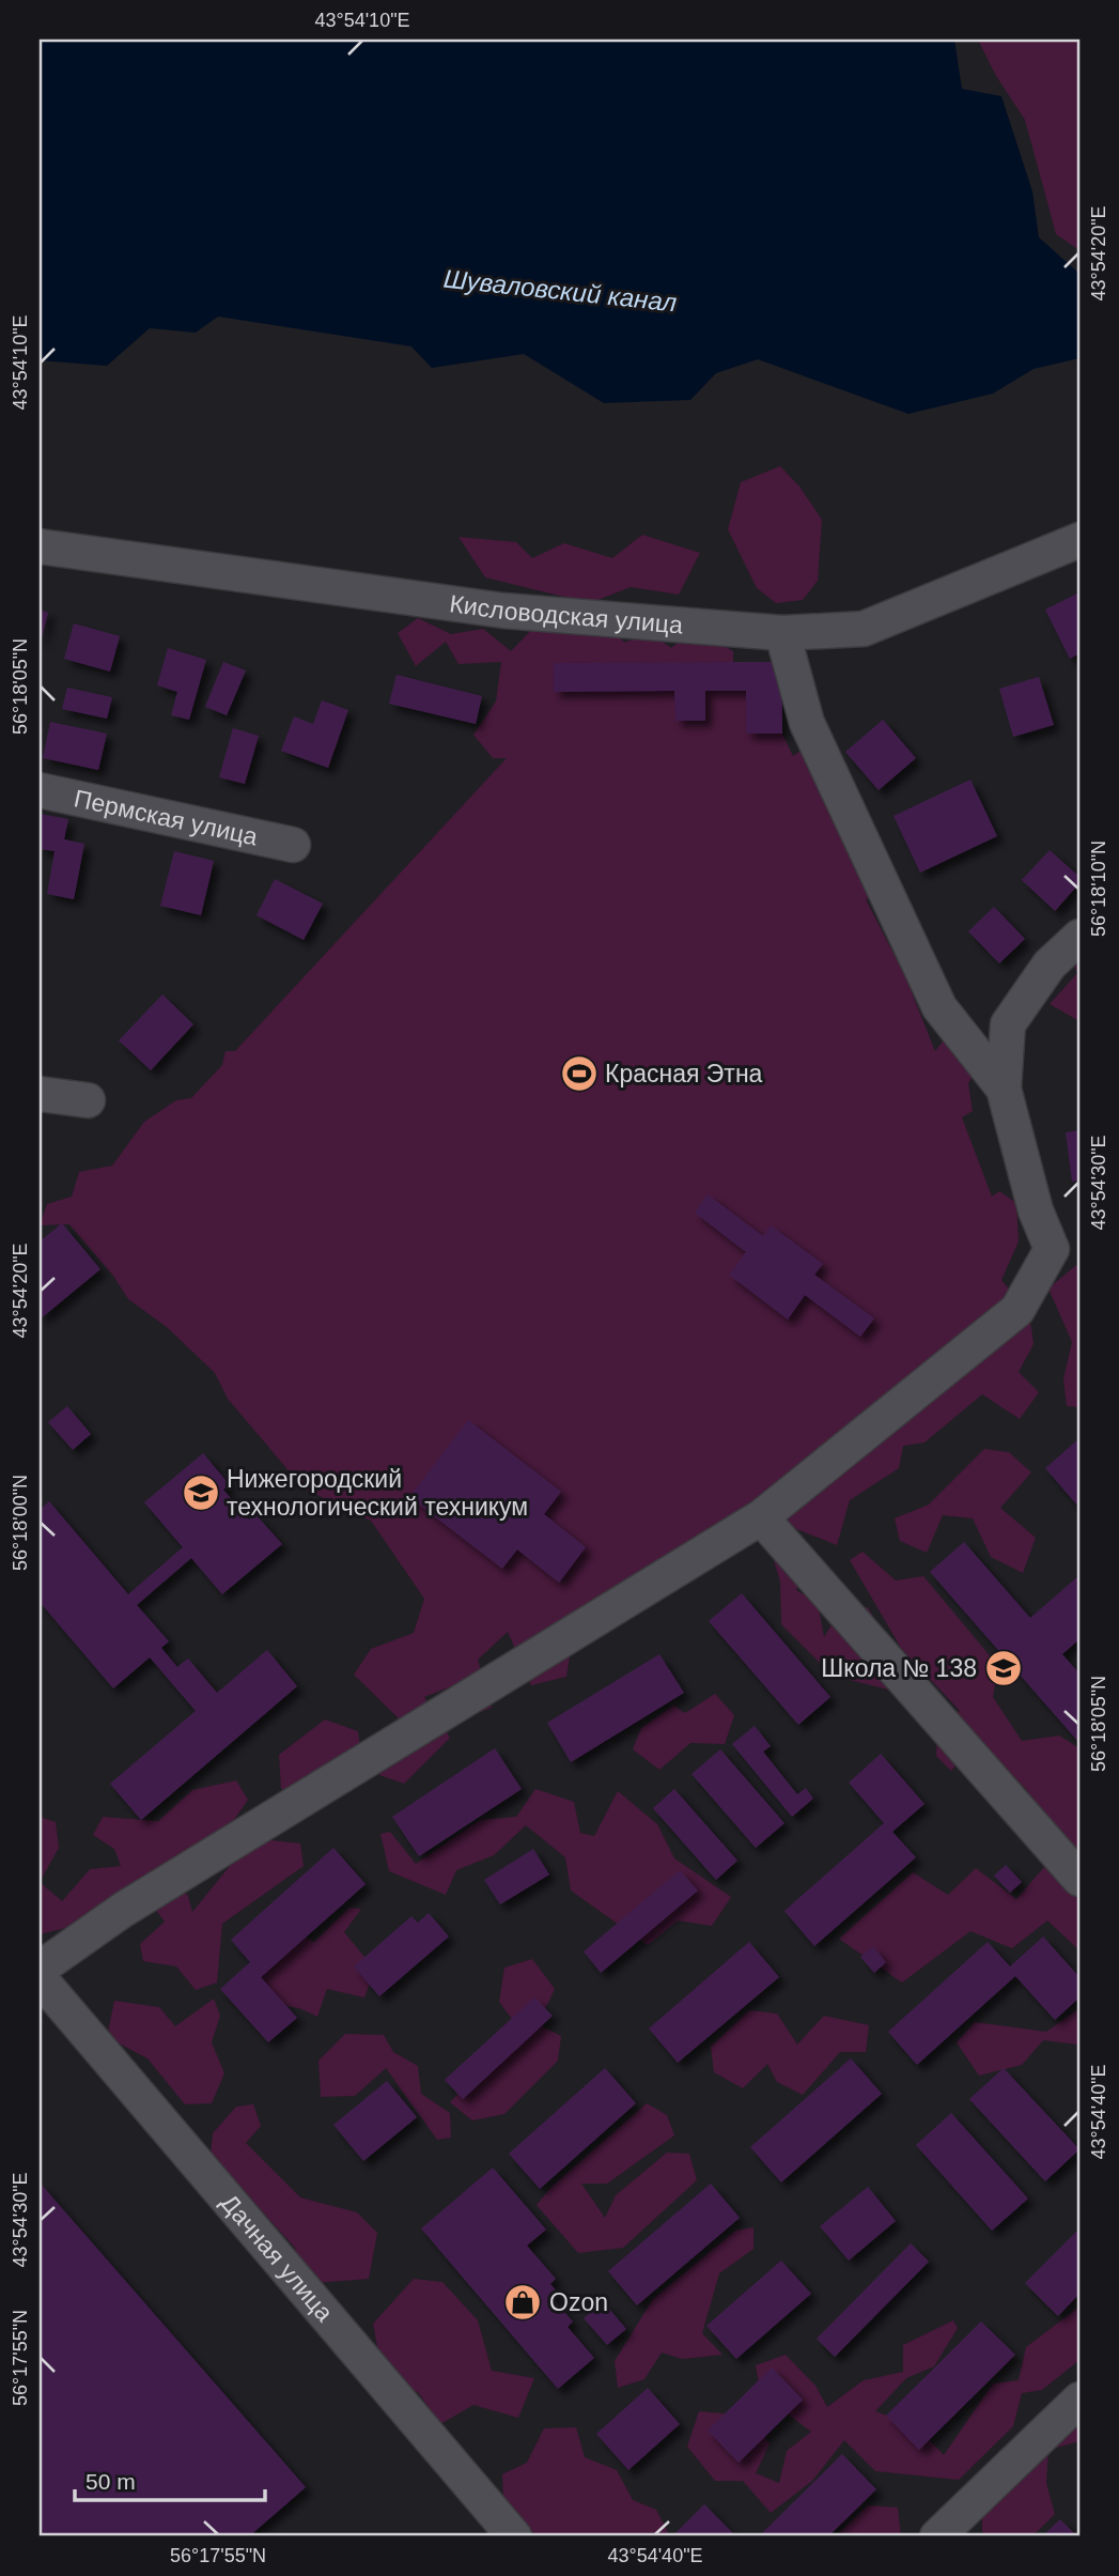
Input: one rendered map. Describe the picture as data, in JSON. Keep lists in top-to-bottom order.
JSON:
{
  "streets": {
    "street": ["Кисловодская улица", "Пермская улица", "Дачная улица"]
  },
  "water": ["Шуваловский канал"],
  "places": {
    "sports": ["Красная Этна"],
    "school or university": ["Нижегородский технологический техникум", "Школа № 138"],
    "shop": ["Ozon"]
  },
  "scale_bar": "50 m",
  "coordinates": [
    "43°54'10\"E",
    "43°54'20\"E",
    "56°18'05\"N",
    "56°18'10\"N",
    "43°54'30\"E",
    "56°18'00\"N",
    "43°54'40\"E",
    "56°17'55\"N"
  ]
}
